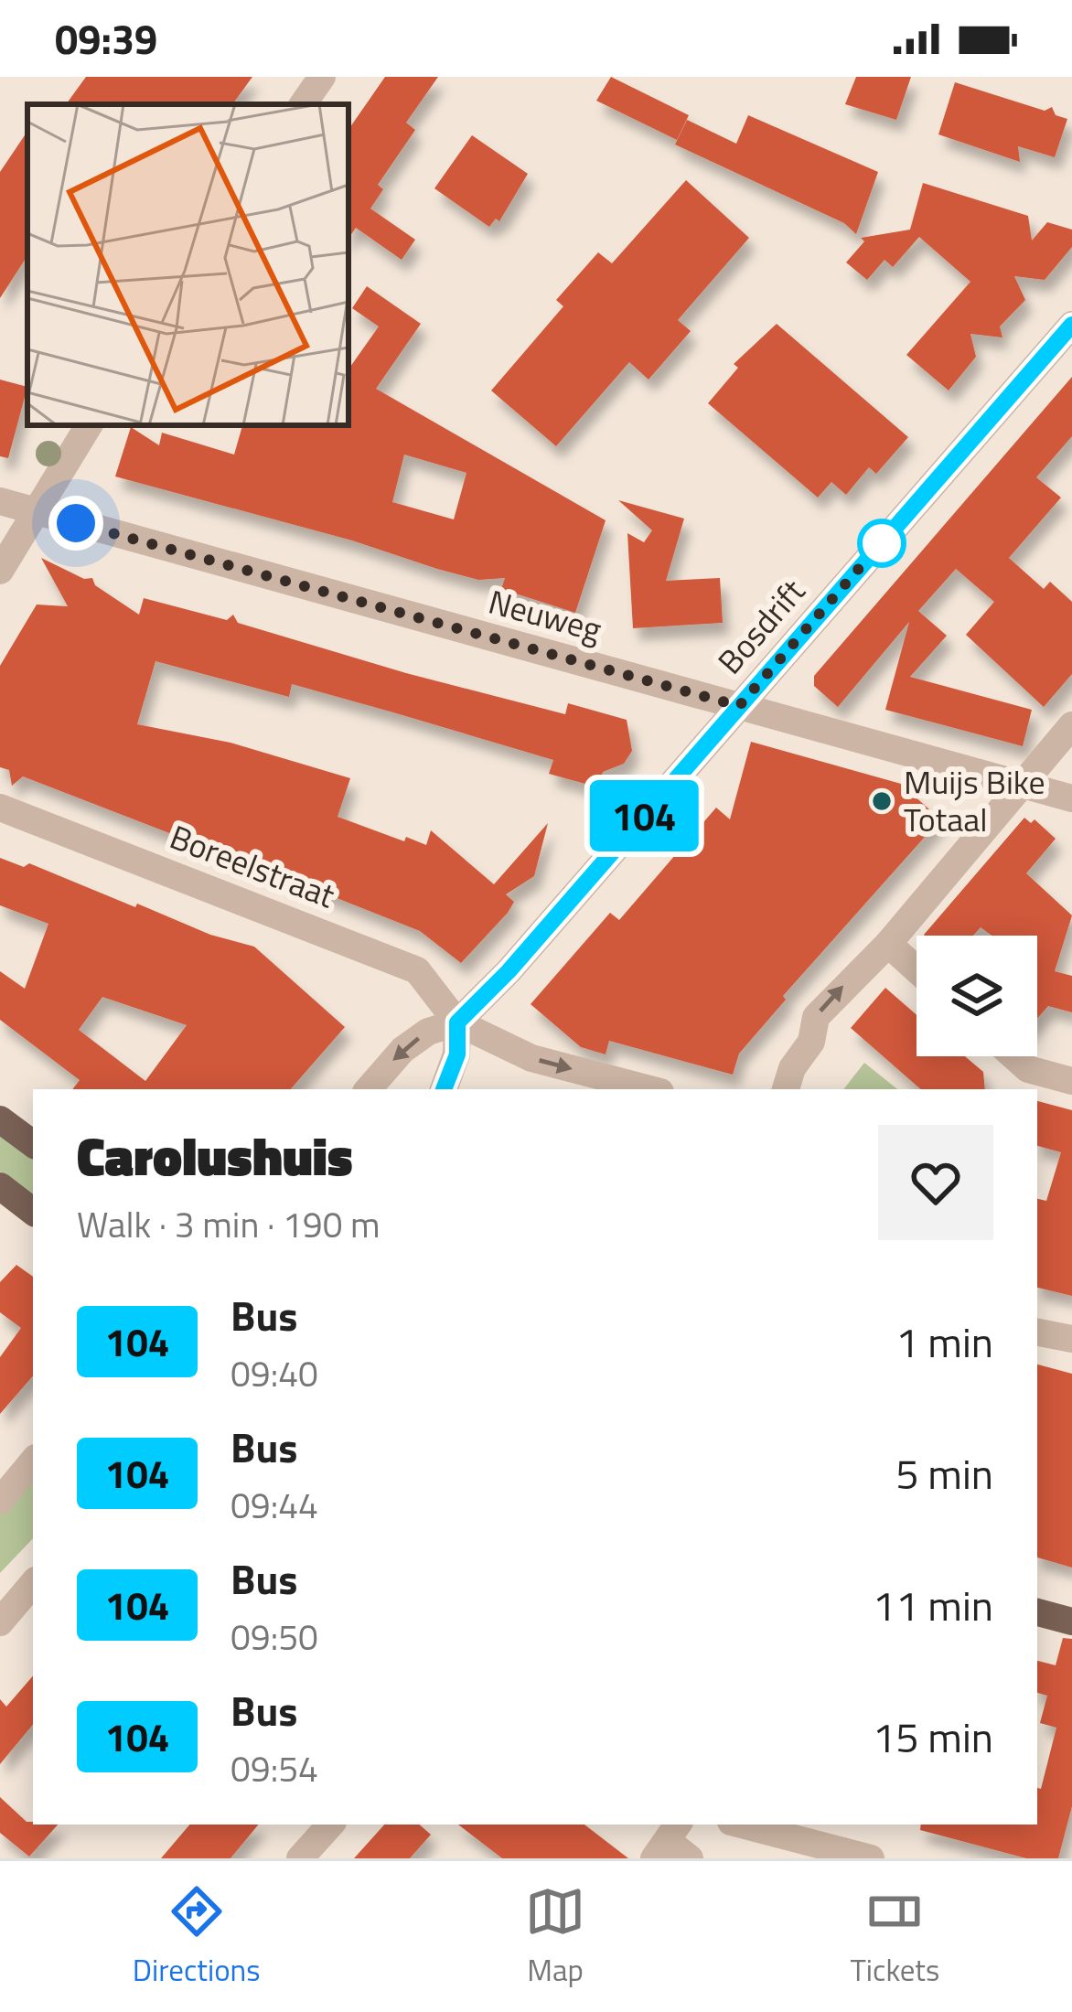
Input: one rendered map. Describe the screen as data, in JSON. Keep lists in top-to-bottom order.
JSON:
{
  "streets": {
    "street": ["Neuweg", "Bosdrift", "Boreelstraat"]
  },
  "crossings": [
    ["Neuweg", "Bosdrift"],
    ["Bosdrift", "Boreelstraat"]
  ],
  "places": ["Muijs Bike Totaal"],
  "lines": ["bus line 104"],
  "page": {
    "status": "09:39",
    "on_map": "104",
    "heading": ["Carolushuis", "Walk · 3 min · 190 m"],
    "list": [
      {
        "mark": "104",
        "name": "Bus",
        "note": "09:40",
        "value": "1 min"
      },
      {
        "mark": "104",
        "name": "Bus",
        "note": "09:44",
        "value": "5 min"
      },
      {
        "mark": "104",
        "name": "Bus",
        "note": "09:50",
        "value": "11 min"
      },
      {
        "mark": "104",
        "name": "Bus",
        "note": "09:54",
        "value": "15 min"
      }
    ],
    "tabs": ["Directions", "Map", "Tickets"]
  }
}
